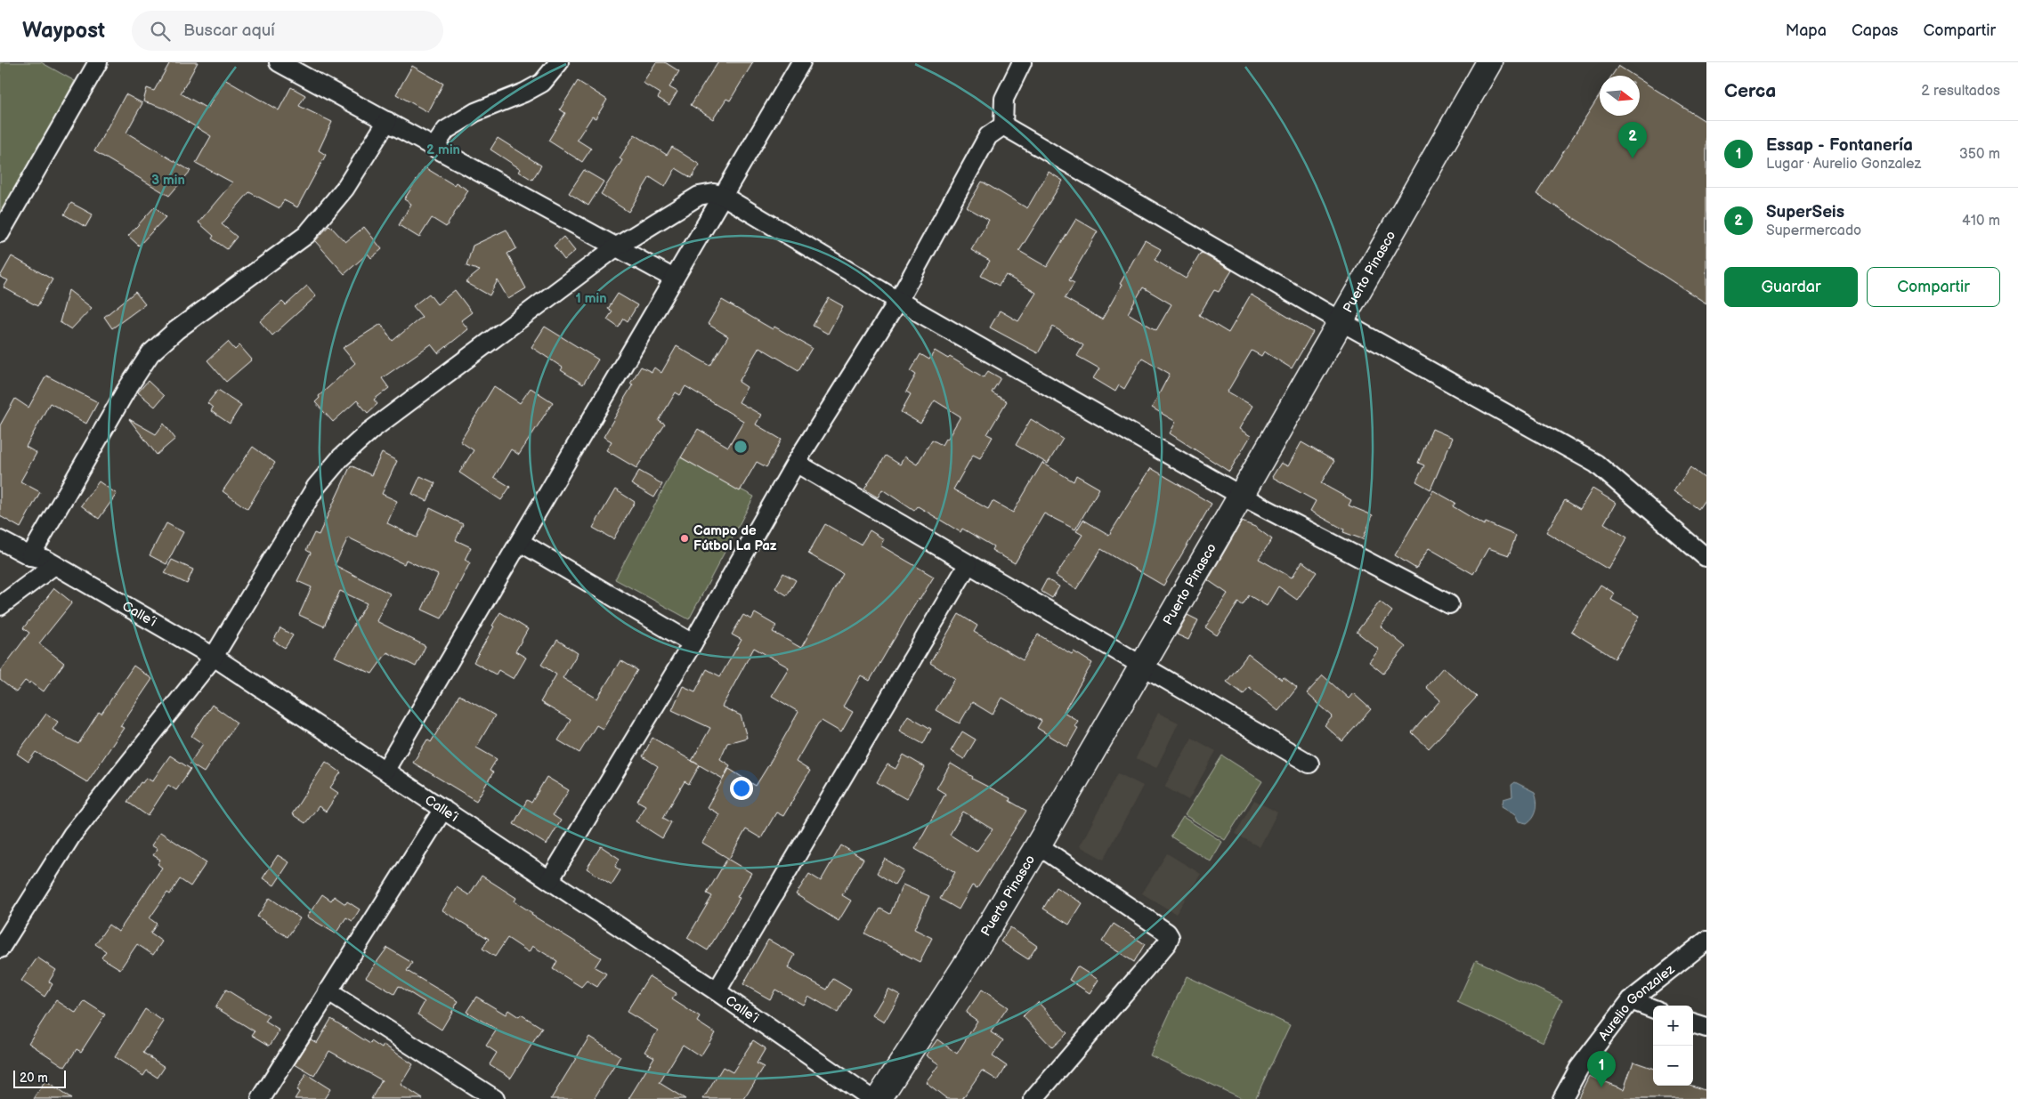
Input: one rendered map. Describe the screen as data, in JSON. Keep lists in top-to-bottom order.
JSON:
{
  "streets": {
    "street": ["Puerto Pinasco", "Calle´i", "Aurelio Gonzalez"]
  },
  "places": ["Campo de Fútbol La Paz"],
  "scale_bar": "20 m",
  "north": "right",
  "page": {
    "header": "Waypost",
    "search": "Buscar aquí",
    "nav": ["Mapa", "Capas", "Compartir"],
    "heading": ["Cerca", "2 resultados"],
    "list": [
      {
        "mark": "1",
        "name": "Essap - Fontanería",
        "note": "Lugar · Aurelio Gonzalez",
        "value": "350 m"
      },
      {
        "mark": "2",
        "name": "SuperSeis",
        "note": "Supermercado",
        "value": "410 m"
      }
    ],
    "pins": ["2", "1"],
    "buttons": ["Guardar", "Compartir"],
    "map_buttons": ["+", "−"],
    "scale": "20 m"
  },
  "rings": ["2 min", "3 min", "1 min"]
}
